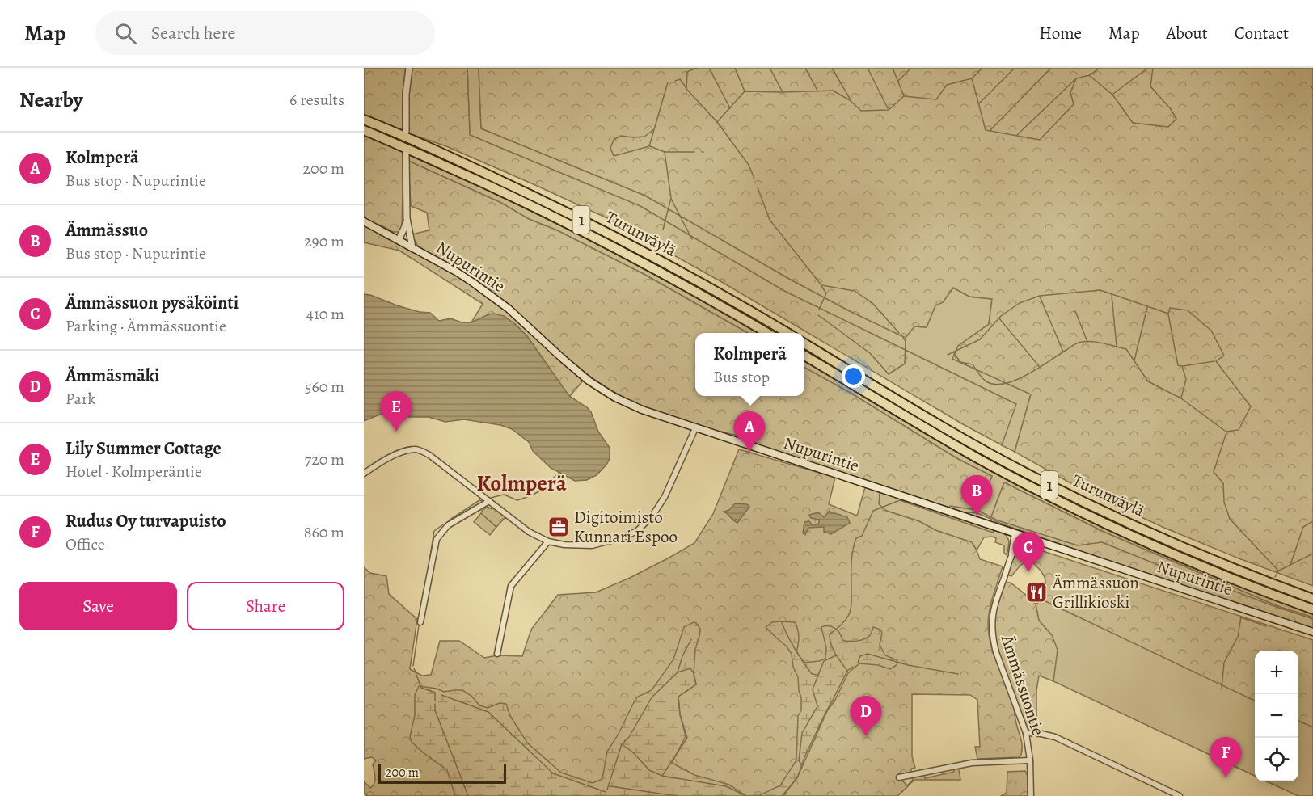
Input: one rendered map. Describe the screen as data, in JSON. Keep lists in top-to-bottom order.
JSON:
{
  "streets": {
    "highway": ["1", "Turunväylä"],
    "main road": ["Nupurintie"],
    "street": ["Ämmässuontie"]
  },
  "crossings": [
    ["Nupurintie", "Ämmässuontie"]
  ],
  "districts": ["Kolmperä"],
  "places": {
    "office": ["Digitoimisto Kunnari Espoo"],
    "restaurant": ["Ämmässuon Grillikioski"]
  },
  "scale_bar": "200 m",
  "page": {
    "header": "Map",
    "search": "Search here",
    "nav": [
      "Home",
      "Map",
      "About",
      "Contact"
    ],
    "heading": ["Nearby", "6 results"],
    "list": [
      {
        "mark": "A",
        "name": "Kolmperä",
        "note": "Bus stop · Nupurintie",
        "value": "200 m"
      },
      {
        "mark": "B",
        "name": "Ämmässuo",
        "note": "Bus stop · Nupurintie",
        "value": "290 m"
      },
      {
        "mark": "C",
        "name": "Ämmässuon pysäköinti",
        "note": "Parking · Ämmässuontie",
        "value": "410 m"
      },
      {
        "mark": "D",
        "name": "Ämmäsmäki",
        "note": "Park",
        "value": "560 m"
      },
      {
        "mark": "E",
        "name": "Lily Summer Cottage",
        "note": "Hotel · Kolmperäntie",
        "value": "720 m"
      },
      {
        "mark": "F",
        "name": "Rudus Oy turvapuisto",
        "note": "Office",
        "value": "860 m"
      }
    ],
    "popup": ["Kolmperä", "Bus stop"],
    "pins": [
      "E",
      "A",
      "B",
      "C",
      "D",
      "F"
    ],
    "buttons": ["Save", "Share"],
    "map_buttons": ["+", "−"],
    "scale": "200 m"
  }
}
